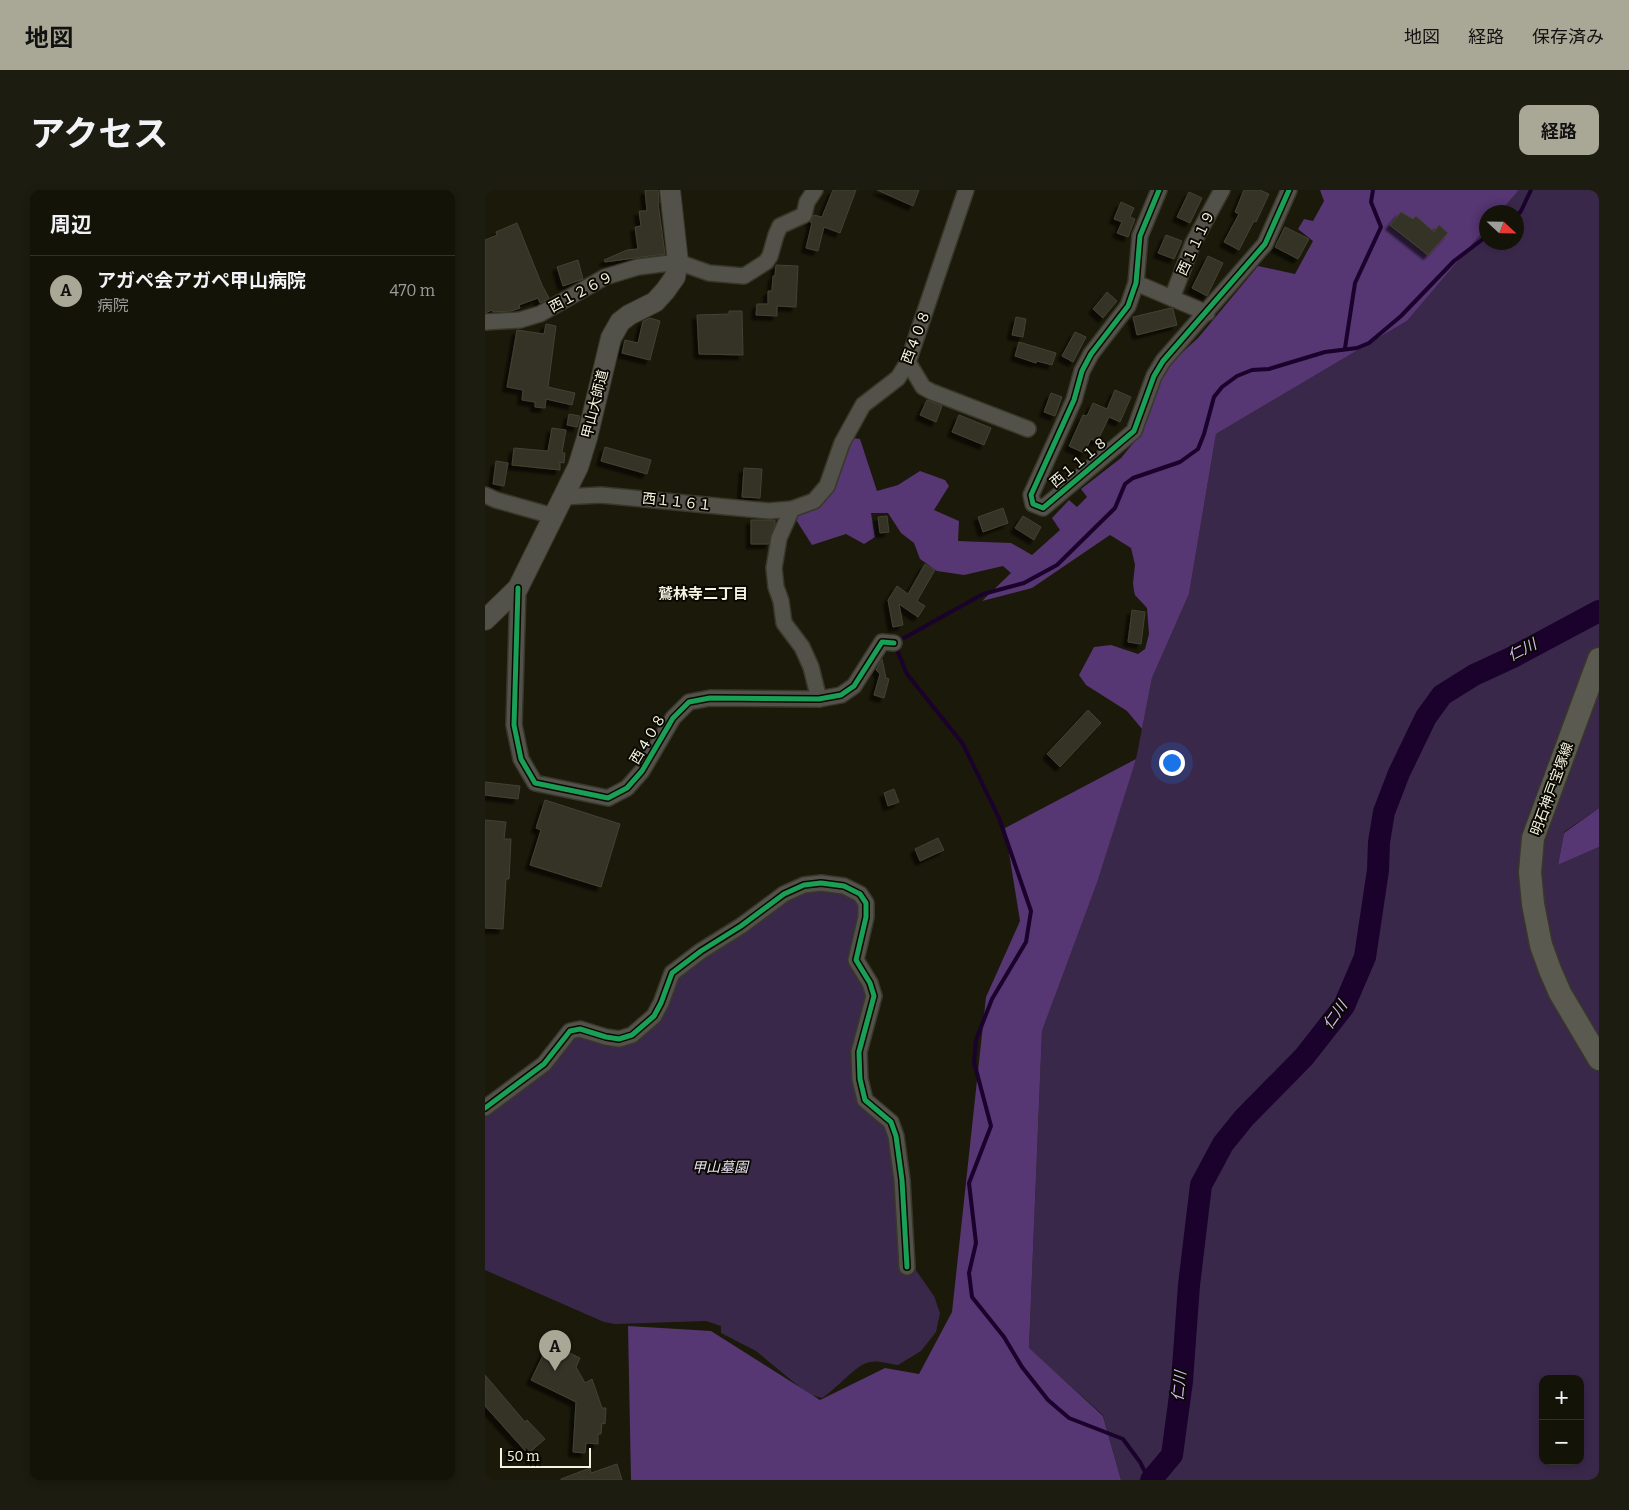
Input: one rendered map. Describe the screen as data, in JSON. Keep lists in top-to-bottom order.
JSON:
{
  "streets": {
    "main road": ["明石神戸宝塚線"],
    "street": [
      "西１１１９",
      "西１２６９",
      "西４０８",
      "甲山大師道",
      "西１１１８",
      "西１１６１"
    ]
  },
  "crossings": [
    ["西１２６９", "甲山大師道"],
    ["西４０８", "甲山大師道"],
    ["西４０８", "西１１６１"],
    ["甲山大師道", "西１１６１"]
  ],
  "districts": ["鷲林寺二丁目"],
  "water": ["仁川"],
  "parks": ["甲山墓園"],
  "scale_bar": "50 m",
  "north": "right",
  "page": {
    "header": "地図",
    "nav": ["地図", "経路", "保存済み"],
    "title": "アクセス",
    "buttons": "経路",
    "heading": "周辺",
    "list": [
      {
        "mark": "A",
        "name": "アガペ会アガペ甲山病院",
        "note": "病院",
        "value": "470 m"
      }
    ],
    "pins": "A",
    "map_buttons": ["+", "−"],
    "scale": "50 m"
  }
}
